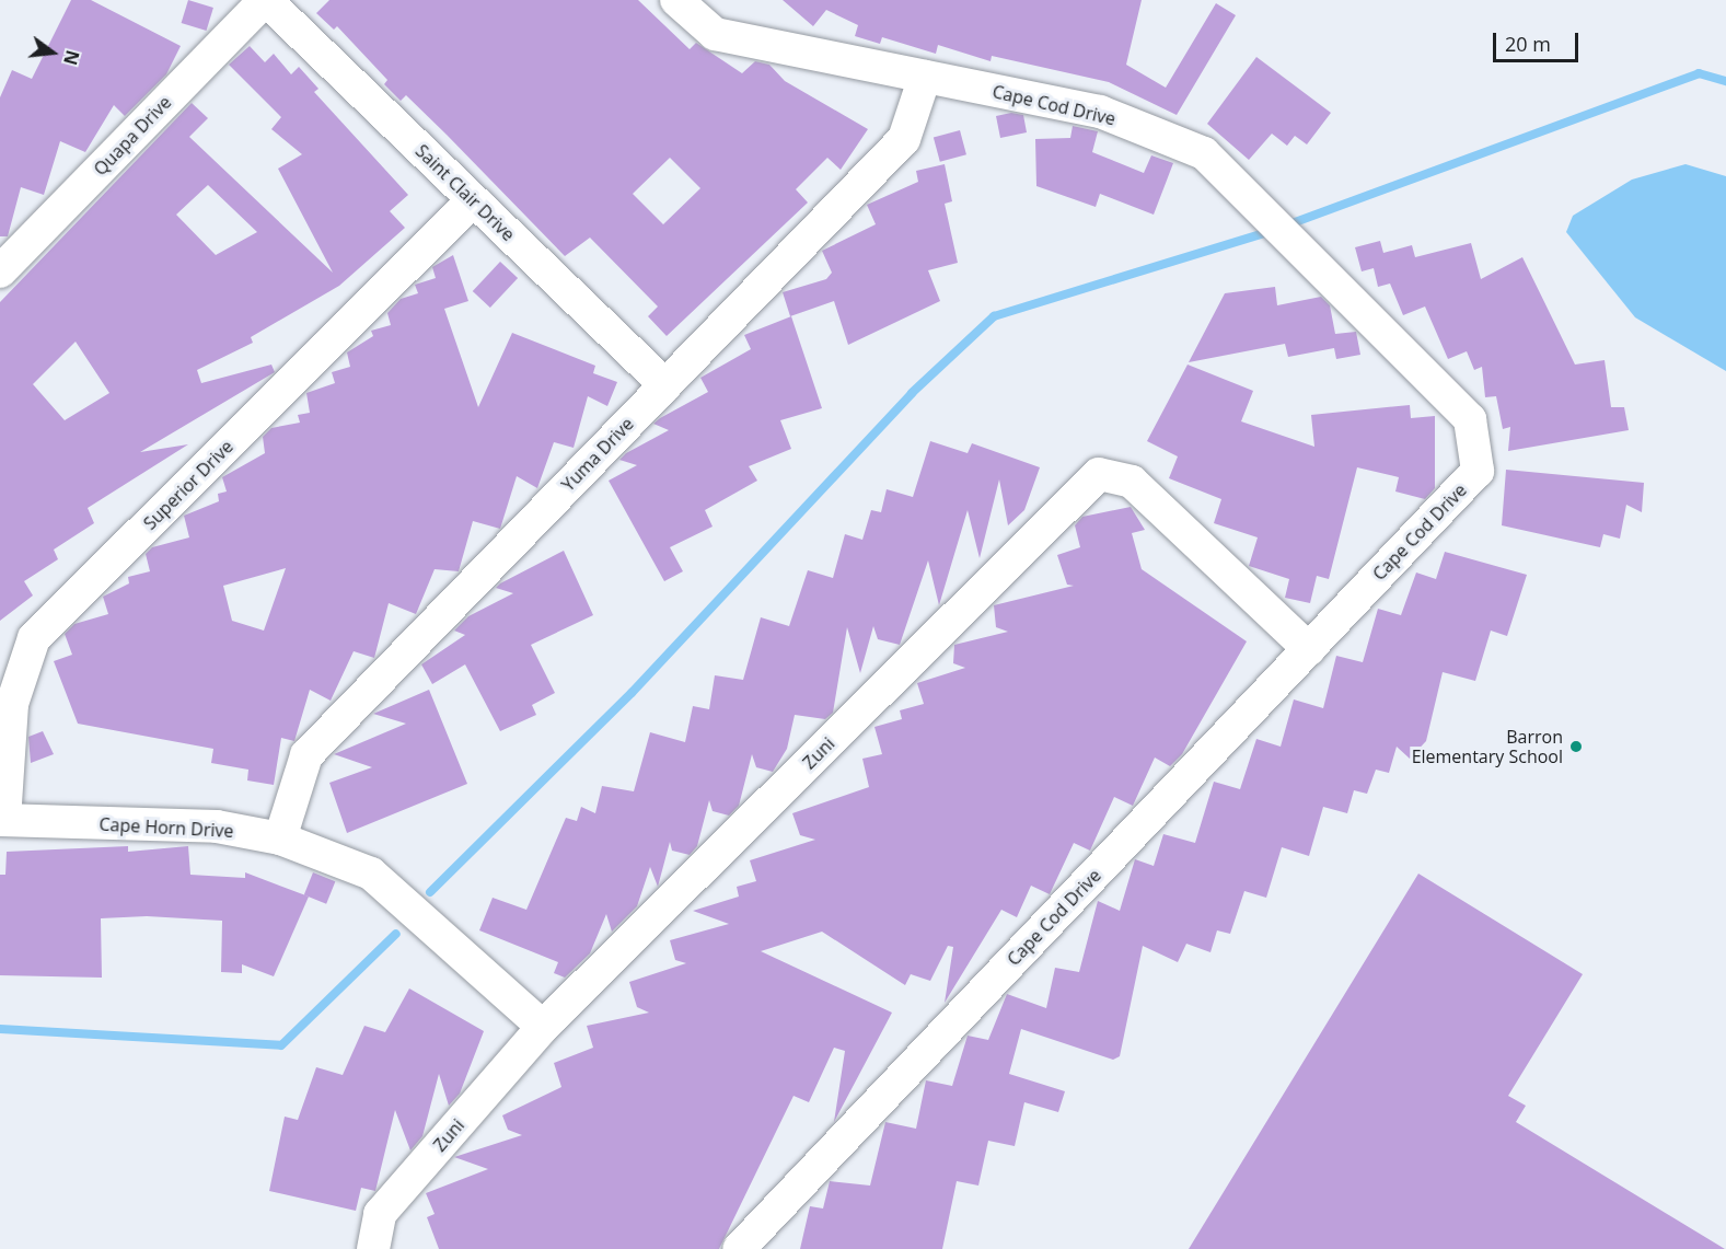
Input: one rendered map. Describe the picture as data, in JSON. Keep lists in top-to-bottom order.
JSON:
{
  "streets": {
    "street": [
      "Cape Cod Drive",
      "Quapa Drive",
      "Saint Clair Drive",
      "Yuma Drive",
      "Superior Drive",
      "Zuni",
      "Cape Horn Drive"
    ]
  },
  "crossings": [
    ["Cape Cod Drive", "Yuma Drive"],
    ["Cape Cod Drive", "Zuni"],
    ["Quapa Drive", "Saint Clair Drive"],
    ["Saint Clair Drive", "Yuma Drive"],
    ["Saint Clair Drive", "Superior Drive"],
    ["Yuma Drive", "Cape Horn Drive"],
    ["Superior Drive", "Cape Horn Drive"],
    ["Zuni", "Cape Horn Drive"]
  ],
  "places": ["Barron Elementary School"],
  "scale_bar": "20 m",
  "north": "right"
}
